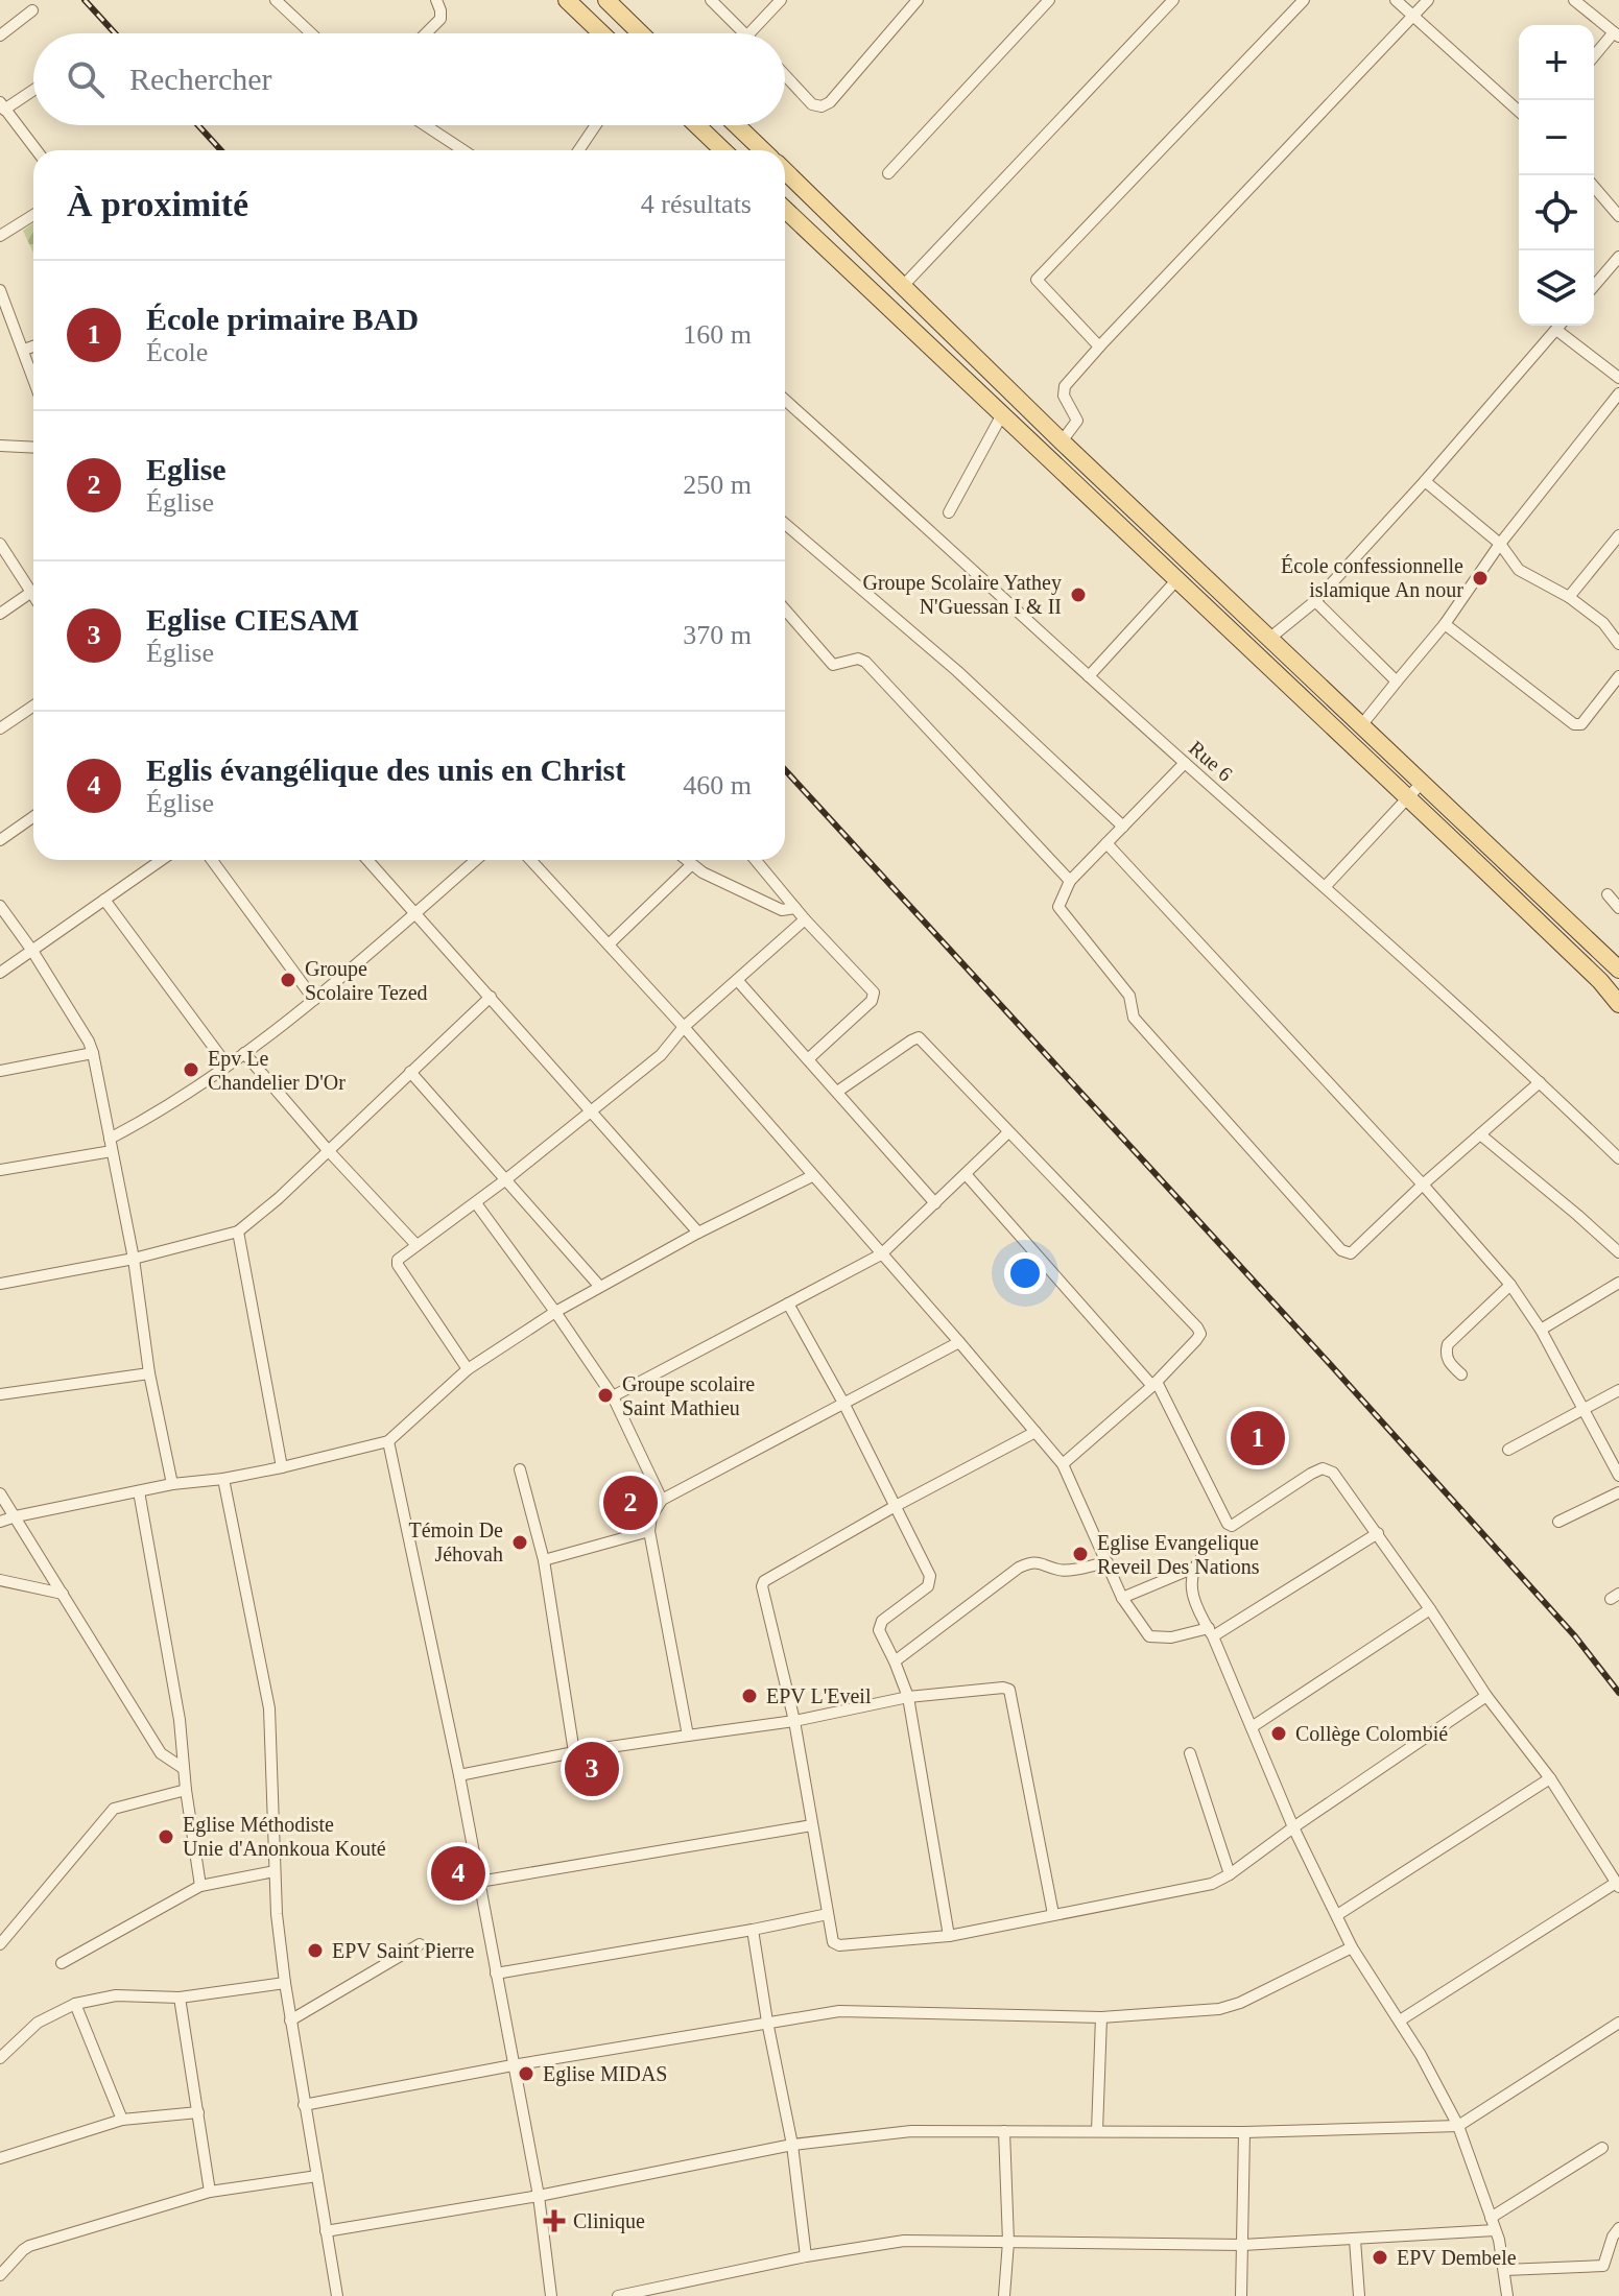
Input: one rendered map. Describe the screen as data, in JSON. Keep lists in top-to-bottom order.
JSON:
{
  "streets": {
    "street": ["Rue 6"]
  },
  "places": {
    "other": [
      "École confessionnelle islamique An nour",
      "Groupe Scolaire Yathey N'Guessan I & II",
      "Groupe Scolaire Tezed",
      "Epv Le Chandelier D'Or",
      "Groupe scolaire Saint Mathieu",
      "Témoin De Jéhovah",
      "Eglise Evangelique Reveil Des Nations",
      "EPV L'Eveil",
      "Collège Colombié",
      "Eglise Méthodiste Unie d'Anonkoua Kouté",
      "EPV Saint Pierre",
      "Eglise MIDAS",
      "EPV Dembele"
    ],
    "health": ["Clinique"]
  },
  "page": {
    "map_buttons": ["+", "−"],
    "search": "Rechercher",
    "heading": ["À proximité", "4 résultats"],
    "list": [
      {
        "mark": "1",
        "name": "École primaire BAD",
        "note": "École",
        "value": "160 m"
      },
      {
        "mark": "2",
        "name": "Eglise",
        "note": "Église",
        "value": "250 m"
      },
      {
        "mark": "3",
        "name": "Eglise CIESAM",
        "note": "Église",
        "value": "370 m"
      },
      {
        "mark": "4",
        "name": "Eglis évangélique des unis en Christ",
        "note": "Église",
        "value": "460 m"
      }
    ],
    "pins": [
      "1",
      "2",
      "3",
      "4"
    ]
  }
}
